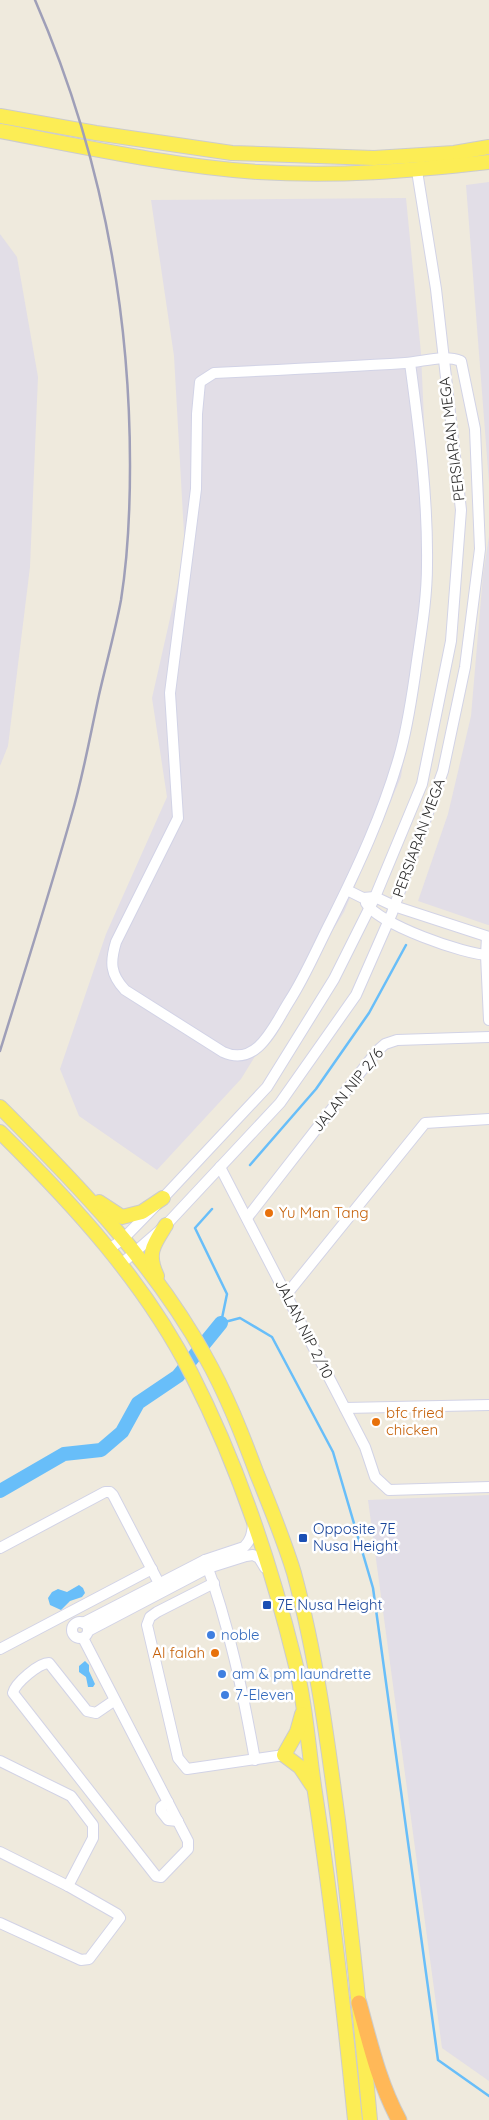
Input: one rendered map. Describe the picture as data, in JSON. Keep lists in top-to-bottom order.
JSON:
{
  "streets": {
    "street": ["PERSIARAN MEGA", "JALAN NIP 2/6", "JALAN NIP 2/10"]
  },
  "crossings": [
    ["PERSIARAN MEGA", "JALAN NIP 2/10"],
    ["JALAN NIP 2/6", "JALAN NIP 2/10"]
  ],
  "places": {
    "other": [
      "Yu Man Tang",
      "bfc fried chicken",
      "noble",
      "Al falah",
      "am & pm laundrette",
      "7-Eleven"
    ],
    "transit": ["Opposite 7E Nusa Height", "7E Nusa Height"]
  }
}
